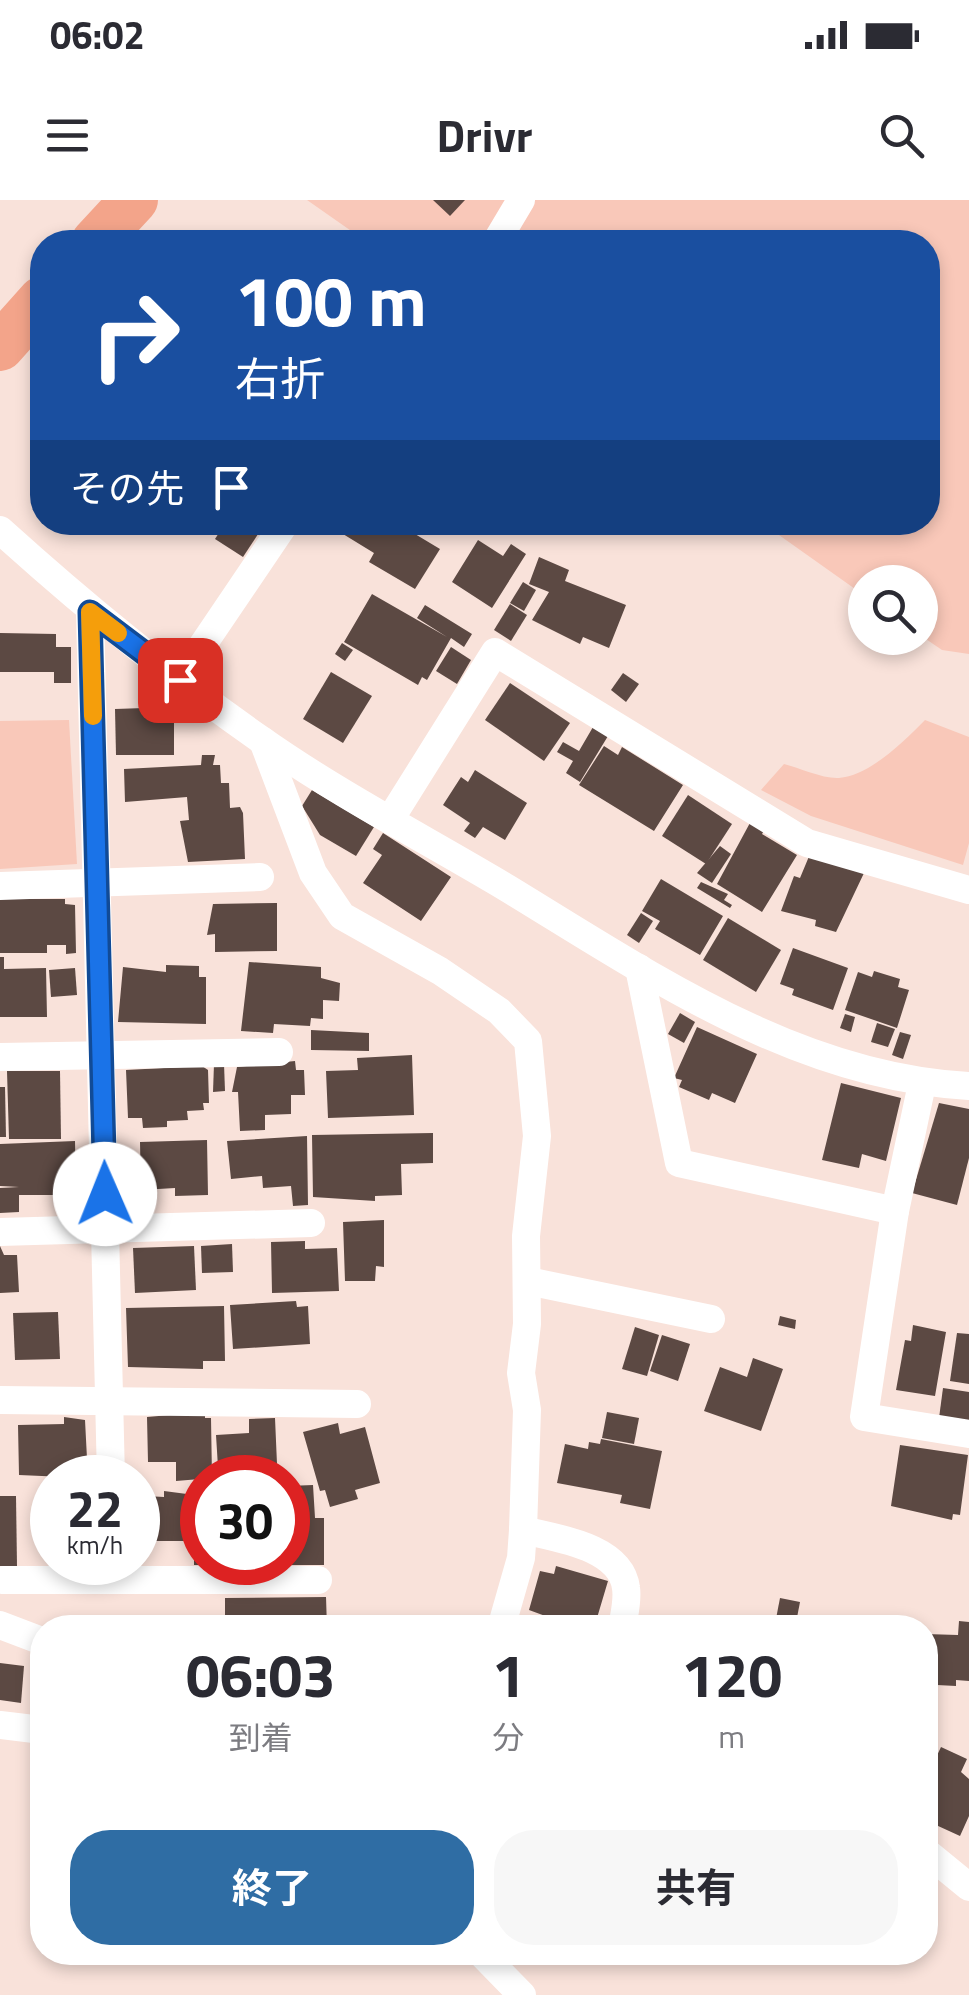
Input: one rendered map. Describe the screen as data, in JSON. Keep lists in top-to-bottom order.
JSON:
{
  "page": {
    "status": "06:02",
    "header": "Drivr",
    "turn": ["100 m", "右折"],
    "then": "その先",
    "speed": "22 km/h",
    "limit": "30",
    "eta": [
      "06:03",
      "到着",
      "1",
      "分",
      "120",
      "m"
    ],
    "buttons": ["終了", "共有"]
  }
}
